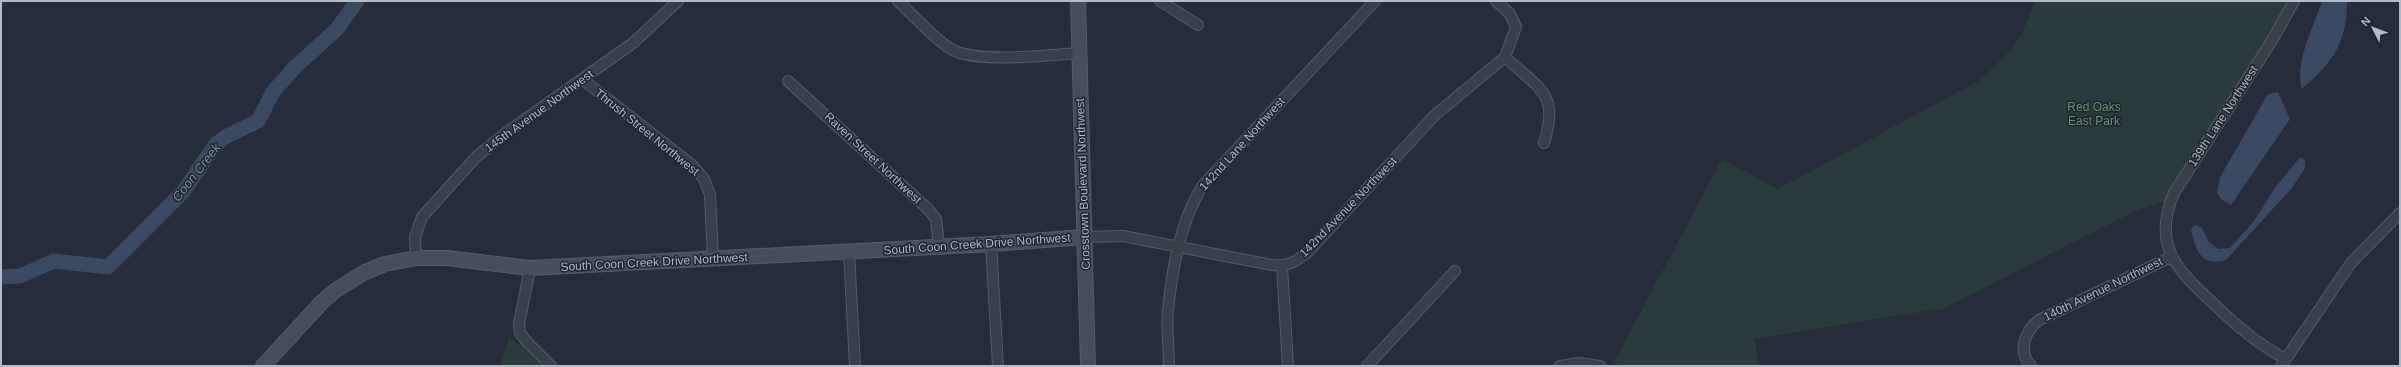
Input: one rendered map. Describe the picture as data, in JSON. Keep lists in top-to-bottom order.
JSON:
{
  "streets": {
    "street": [
      "145th Avenue Northwest",
      "139th Lane Northwest",
      "Thrush Street Northwest",
      "142nd Lane Northwest",
      "Raven Street Northwest",
      "Crosstown Boulevard Northwest",
      "142nd Avenue Northwest",
      "South Coon Creek Drive Northwest",
      "140th Avenue Northwest"
    ]
  },
  "crossings": [
    ["145th Avenue Northwest", "Thrush Street Northwest"],
    ["145th Avenue Northwest", "South Coon Creek Drive Northwest"],
    ["139th Lane Northwest", "140th Avenue Northwest"],
    ["Thrush Street Northwest", "South Coon Creek Drive Northwest"],
    ["Raven Street Northwest", "South Coon Creek Drive Northwest"],
    ["Crosstown Boulevard Northwest", "South Coon Creek Drive Northwest"]
  ],
  "water": ["Coon Creek"],
  "parks": ["Red Oaks East Park"],
  "north": "top left"
}
